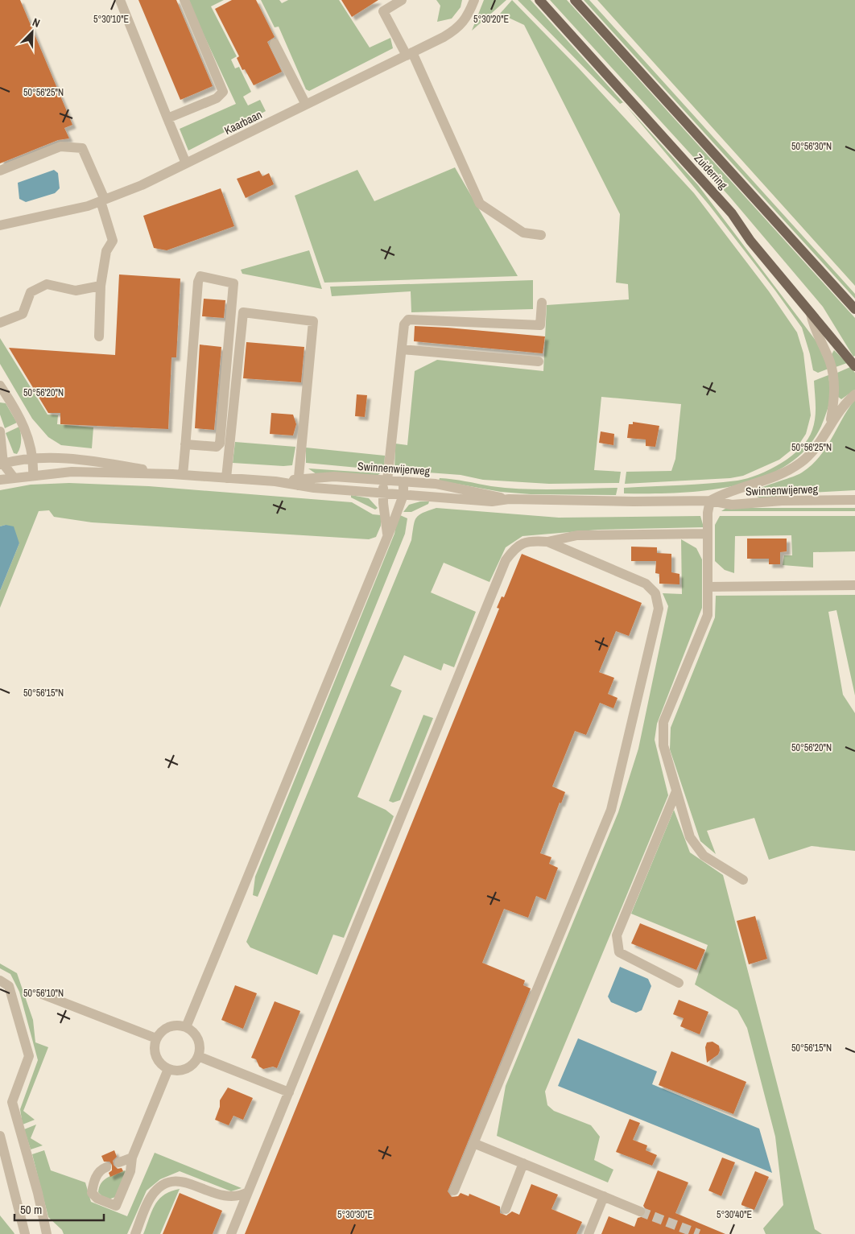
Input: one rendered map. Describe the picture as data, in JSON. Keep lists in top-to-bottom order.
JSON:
{
  "streets": {
    "main road": ["Zuiderring"],
    "street": ["Kaarbaan", "Swinnenwijerweg"]
  },
  "crossings": [
    ["Zuiderring", "Swinnenwijerweg"]
  ],
  "scale_bar": "50 m",
  "north": "top right",
  "coordinates": [
    "5°30'10\"E",
    "5°30'20\"E",
    "50°56'25\"N",
    "50°56'30\"N",
    "50°56'20\"N",
    "50°56'15\"N",
    "50°56'10\"N",
    "5°30'30\"E",
    "5°30'40\"E"
  ]
}
